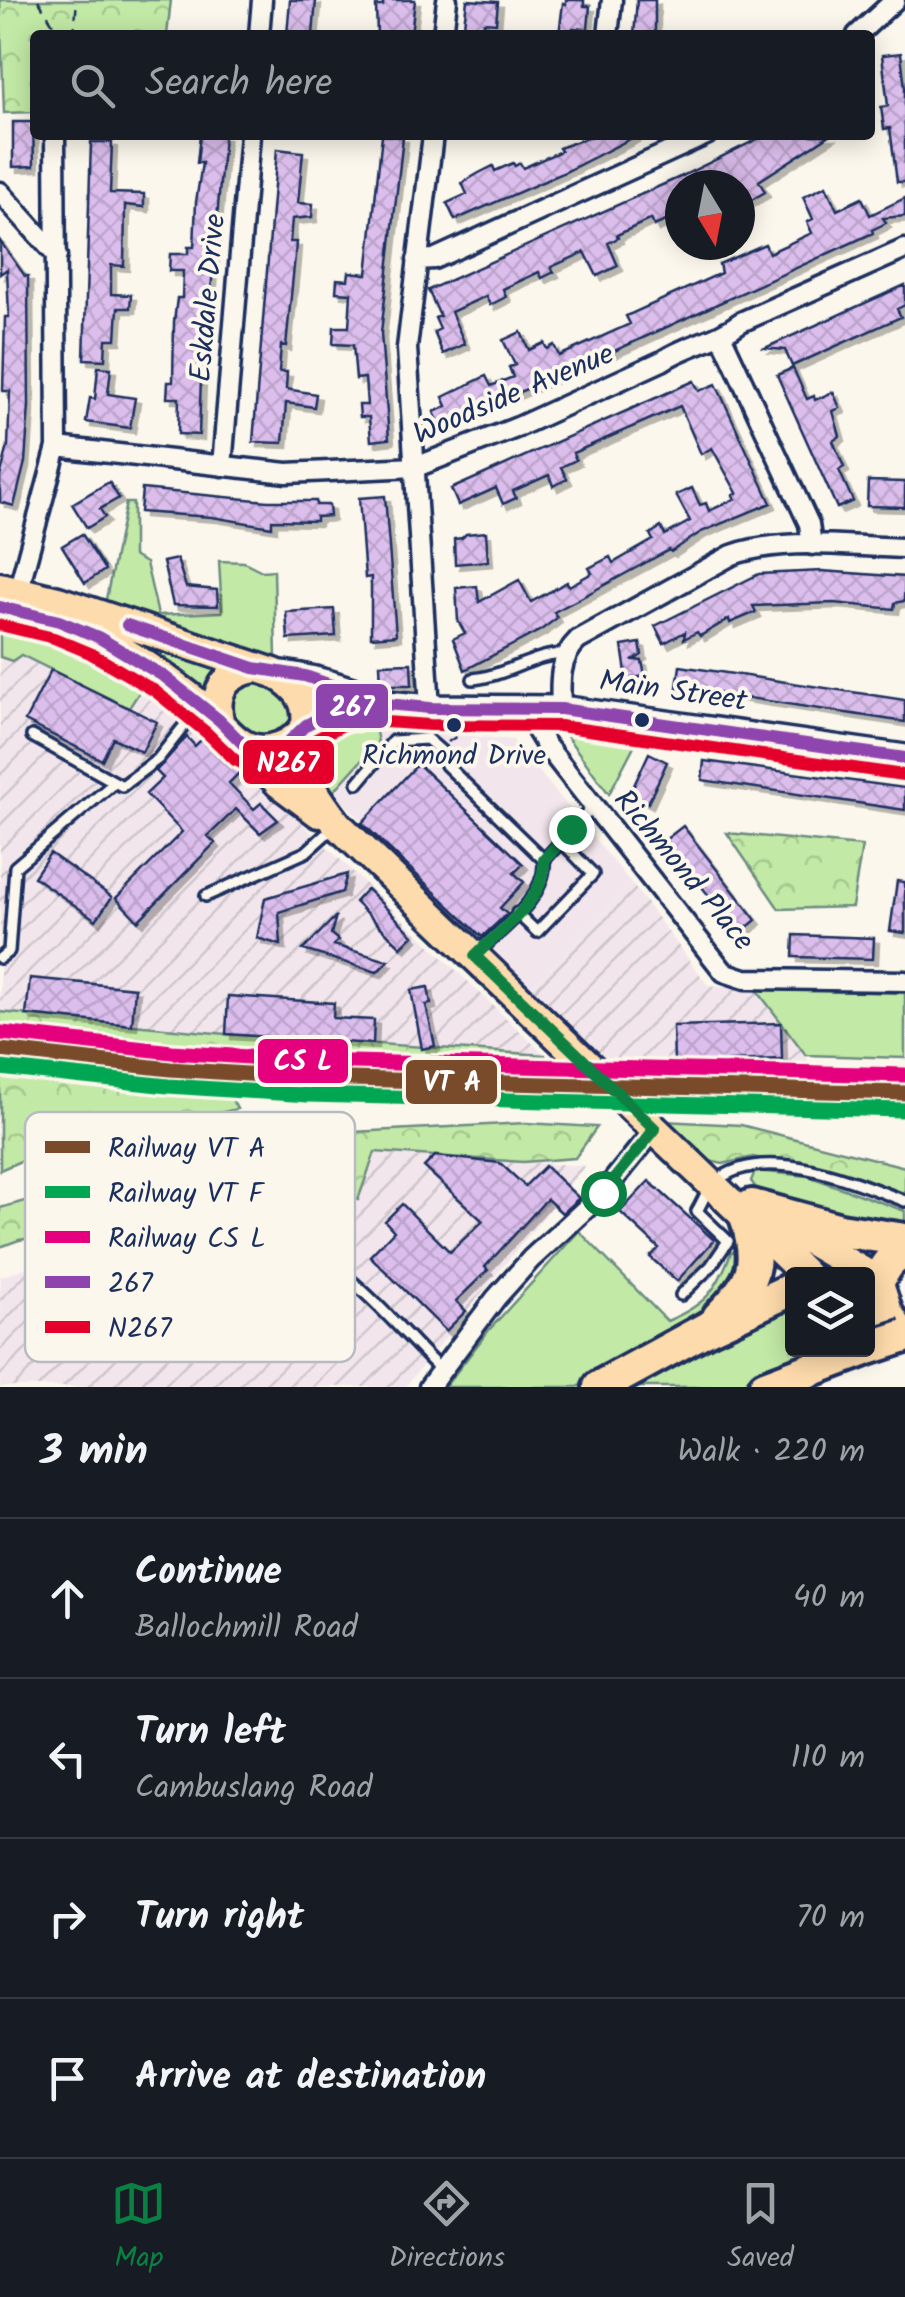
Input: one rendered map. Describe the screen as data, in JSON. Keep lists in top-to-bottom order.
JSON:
{
  "streets": {
    "main road": ["Main Street"],
    "street": ["Eskdale Drive", "Woodside Avenue", "Richmond Place"]
  },
  "crossings": [
    ["Eskdale Drive", "Woodside Avenue"],
    ["Main Street", "Richmond Place"]
  ],
  "places": ["Richmond Drive"],
  "lines": ["transit line 267", "transit line N267"],
  "legend": [
    "Railway VT A",
    "Railway VT F",
    "Railway CS L",
    "267",
    "N267"
  ],
  "north": "bottom",
  "page": {
    "search": "Search here",
    "heading": ["3 min", "Walk · 220 m"],
    "list": [
      ["Continue", "Ballochmill Road", "40 m"],
      ["Turn left", "Cambuslang Road", "110 m"],
      ["Turn right", "70 m"],
      "Arrive at destination"
    ],
    "nav": ["Map", "Directions", "Saved"]
  }
}
